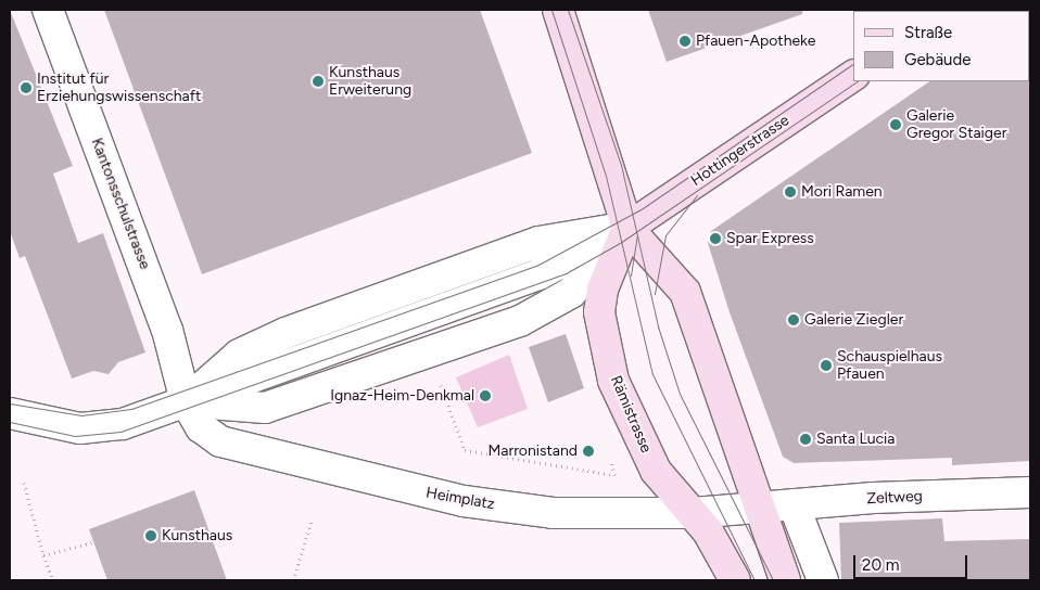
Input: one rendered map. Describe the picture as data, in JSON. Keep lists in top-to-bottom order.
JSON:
{
  "streets": {
    "main road": ["Hottingerstrasse", "Rämistrasse"],
    "street": ["Kantonsschulstrasse", "Zeltweg", "Heimplatz"]
  },
  "crossings": [
    ["Hottingerstrasse", "Rämistrasse"],
    ["Kantonsschulstrasse", "Heimplatz"],
    ["Rämistrasse", "Heimplatz"],
    ["Zeltweg", "Heimplatz"]
  ],
  "places": [
    "Pfauen-Apotheke",
    "Kunsthaus Erweiterung",
    "Institut für Erziehungswissenschaft",
    "Galerie Gregor Staiger",
    "Mori Ramen",
    "Spar Express",
    "Galerie Ziegler",
    "Schauspielhaus Pfauen",
    "Ignaz-Heim-Denkmal",
    "Santa Lucia",
    "Marronistand",
    "Kunsthaus"
  ],
  "legend": ["Straße", "Gebäude"],
  "scale_bar": "20 m"
}
